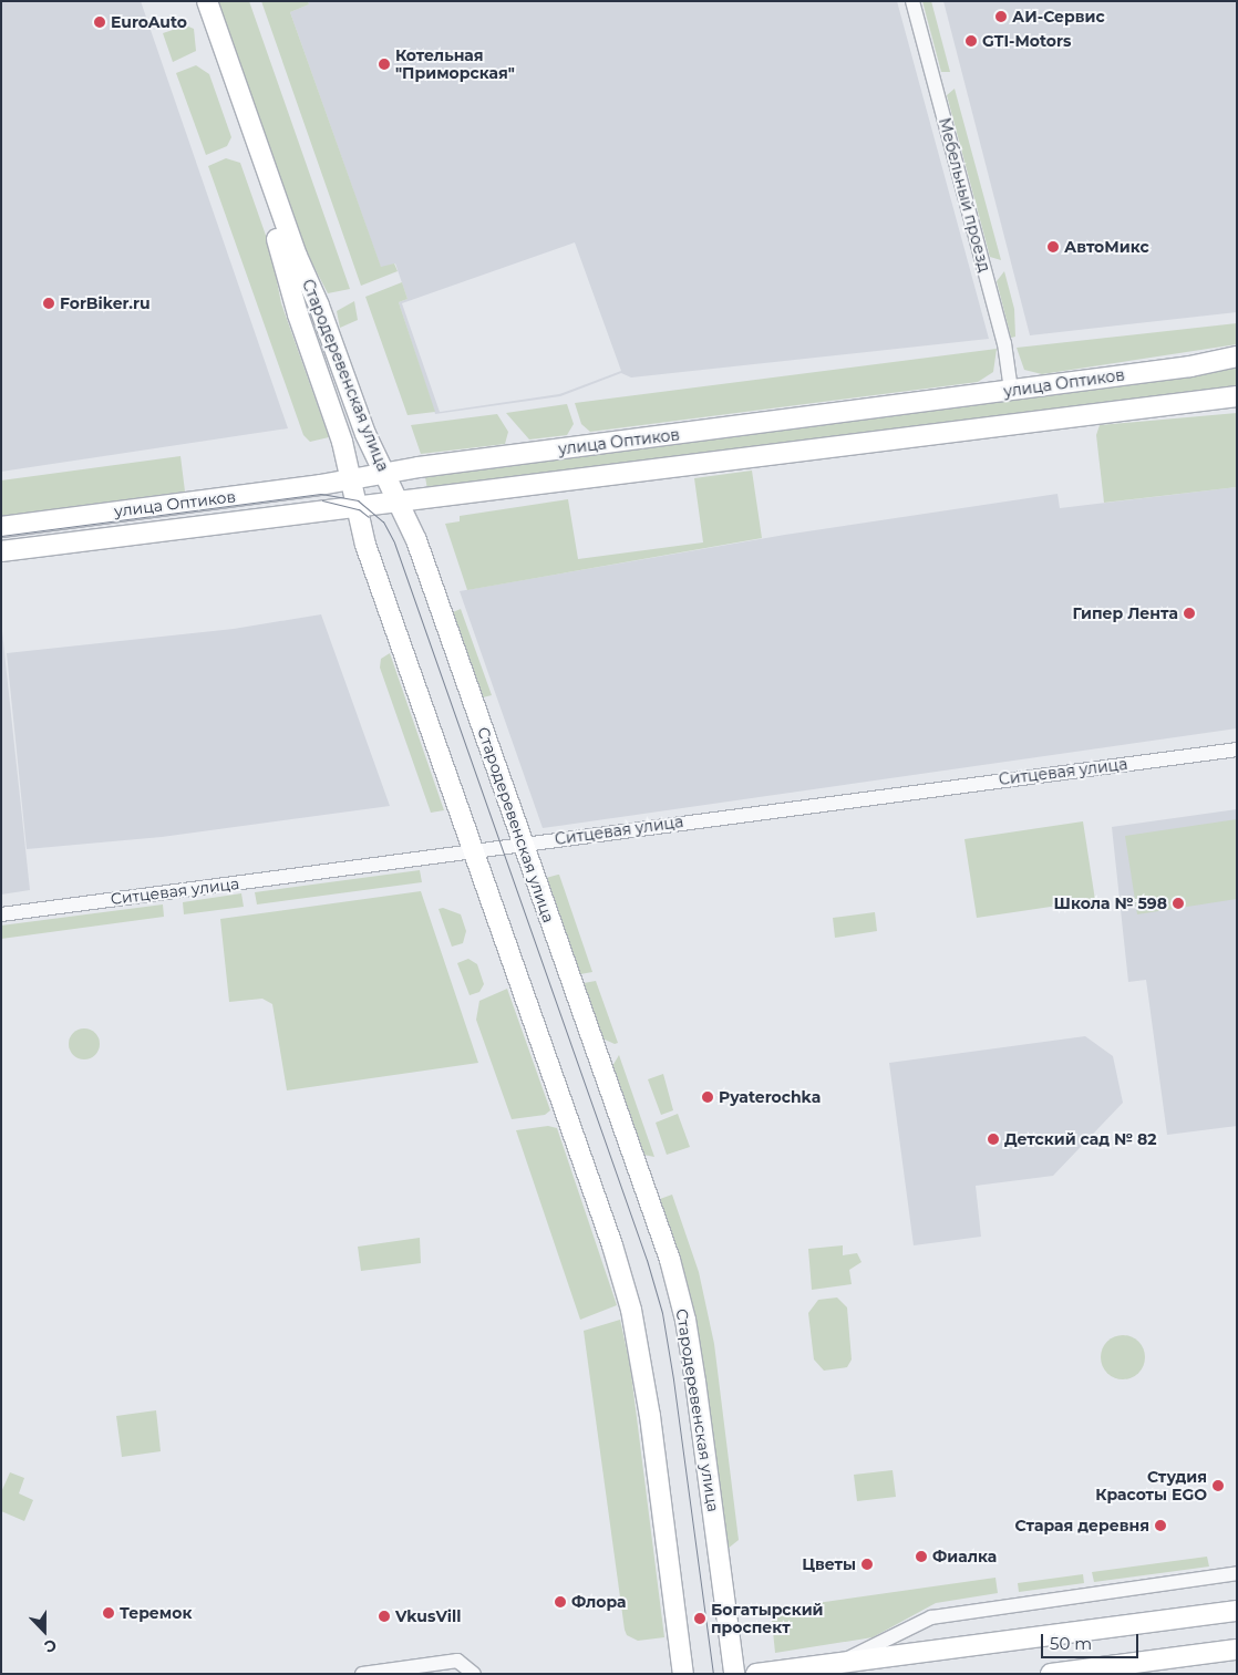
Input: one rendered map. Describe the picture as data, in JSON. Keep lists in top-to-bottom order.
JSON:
{
  "streets": {
    "street": [
      "Мебельный проезд",
      "Стародеревенская улица",
      "улица Оптиков",
      "Ситцевая улица"
    ]
  },
  "crossings": [
    ["Мебельный проезд", "улица Оптиков"],
    ["Стародеревенская улица", "улица Оптиков"],
    ["Стародеревенская улица", "Ситцевая улица"]
  ],
  "places": [
    "АИ-Сервис",
    "EuroAuto",
    "GTI-Motors",
    "Котельная \"Приморская\"",
    "АвтоМикс",
    "ForBiker.ru",
    "Гипер Лента",
    "Школа № 598",
    "Pyaterochka",
    "Детский сад № 82",
    "Студия Красоты EGO",
    "Старая деревня",
    "Фиалка",
    "Цветы",
    "Флора",
    "Теремок",
    "VkusVill",
    "Богатырский проспект"
  ],
  "scale_bar": "50 m",
  "north": "bottom"
}
